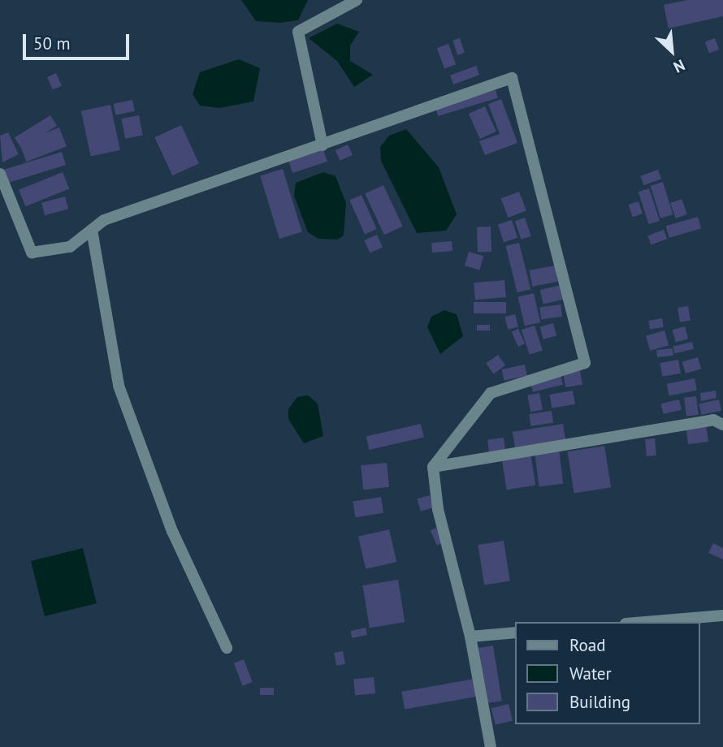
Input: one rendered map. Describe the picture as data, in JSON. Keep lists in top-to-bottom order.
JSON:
{
  "legend": ["Road", "Water", "Building"],
  "scale_bar": "50 m",
  "north": "bottom right"
}
